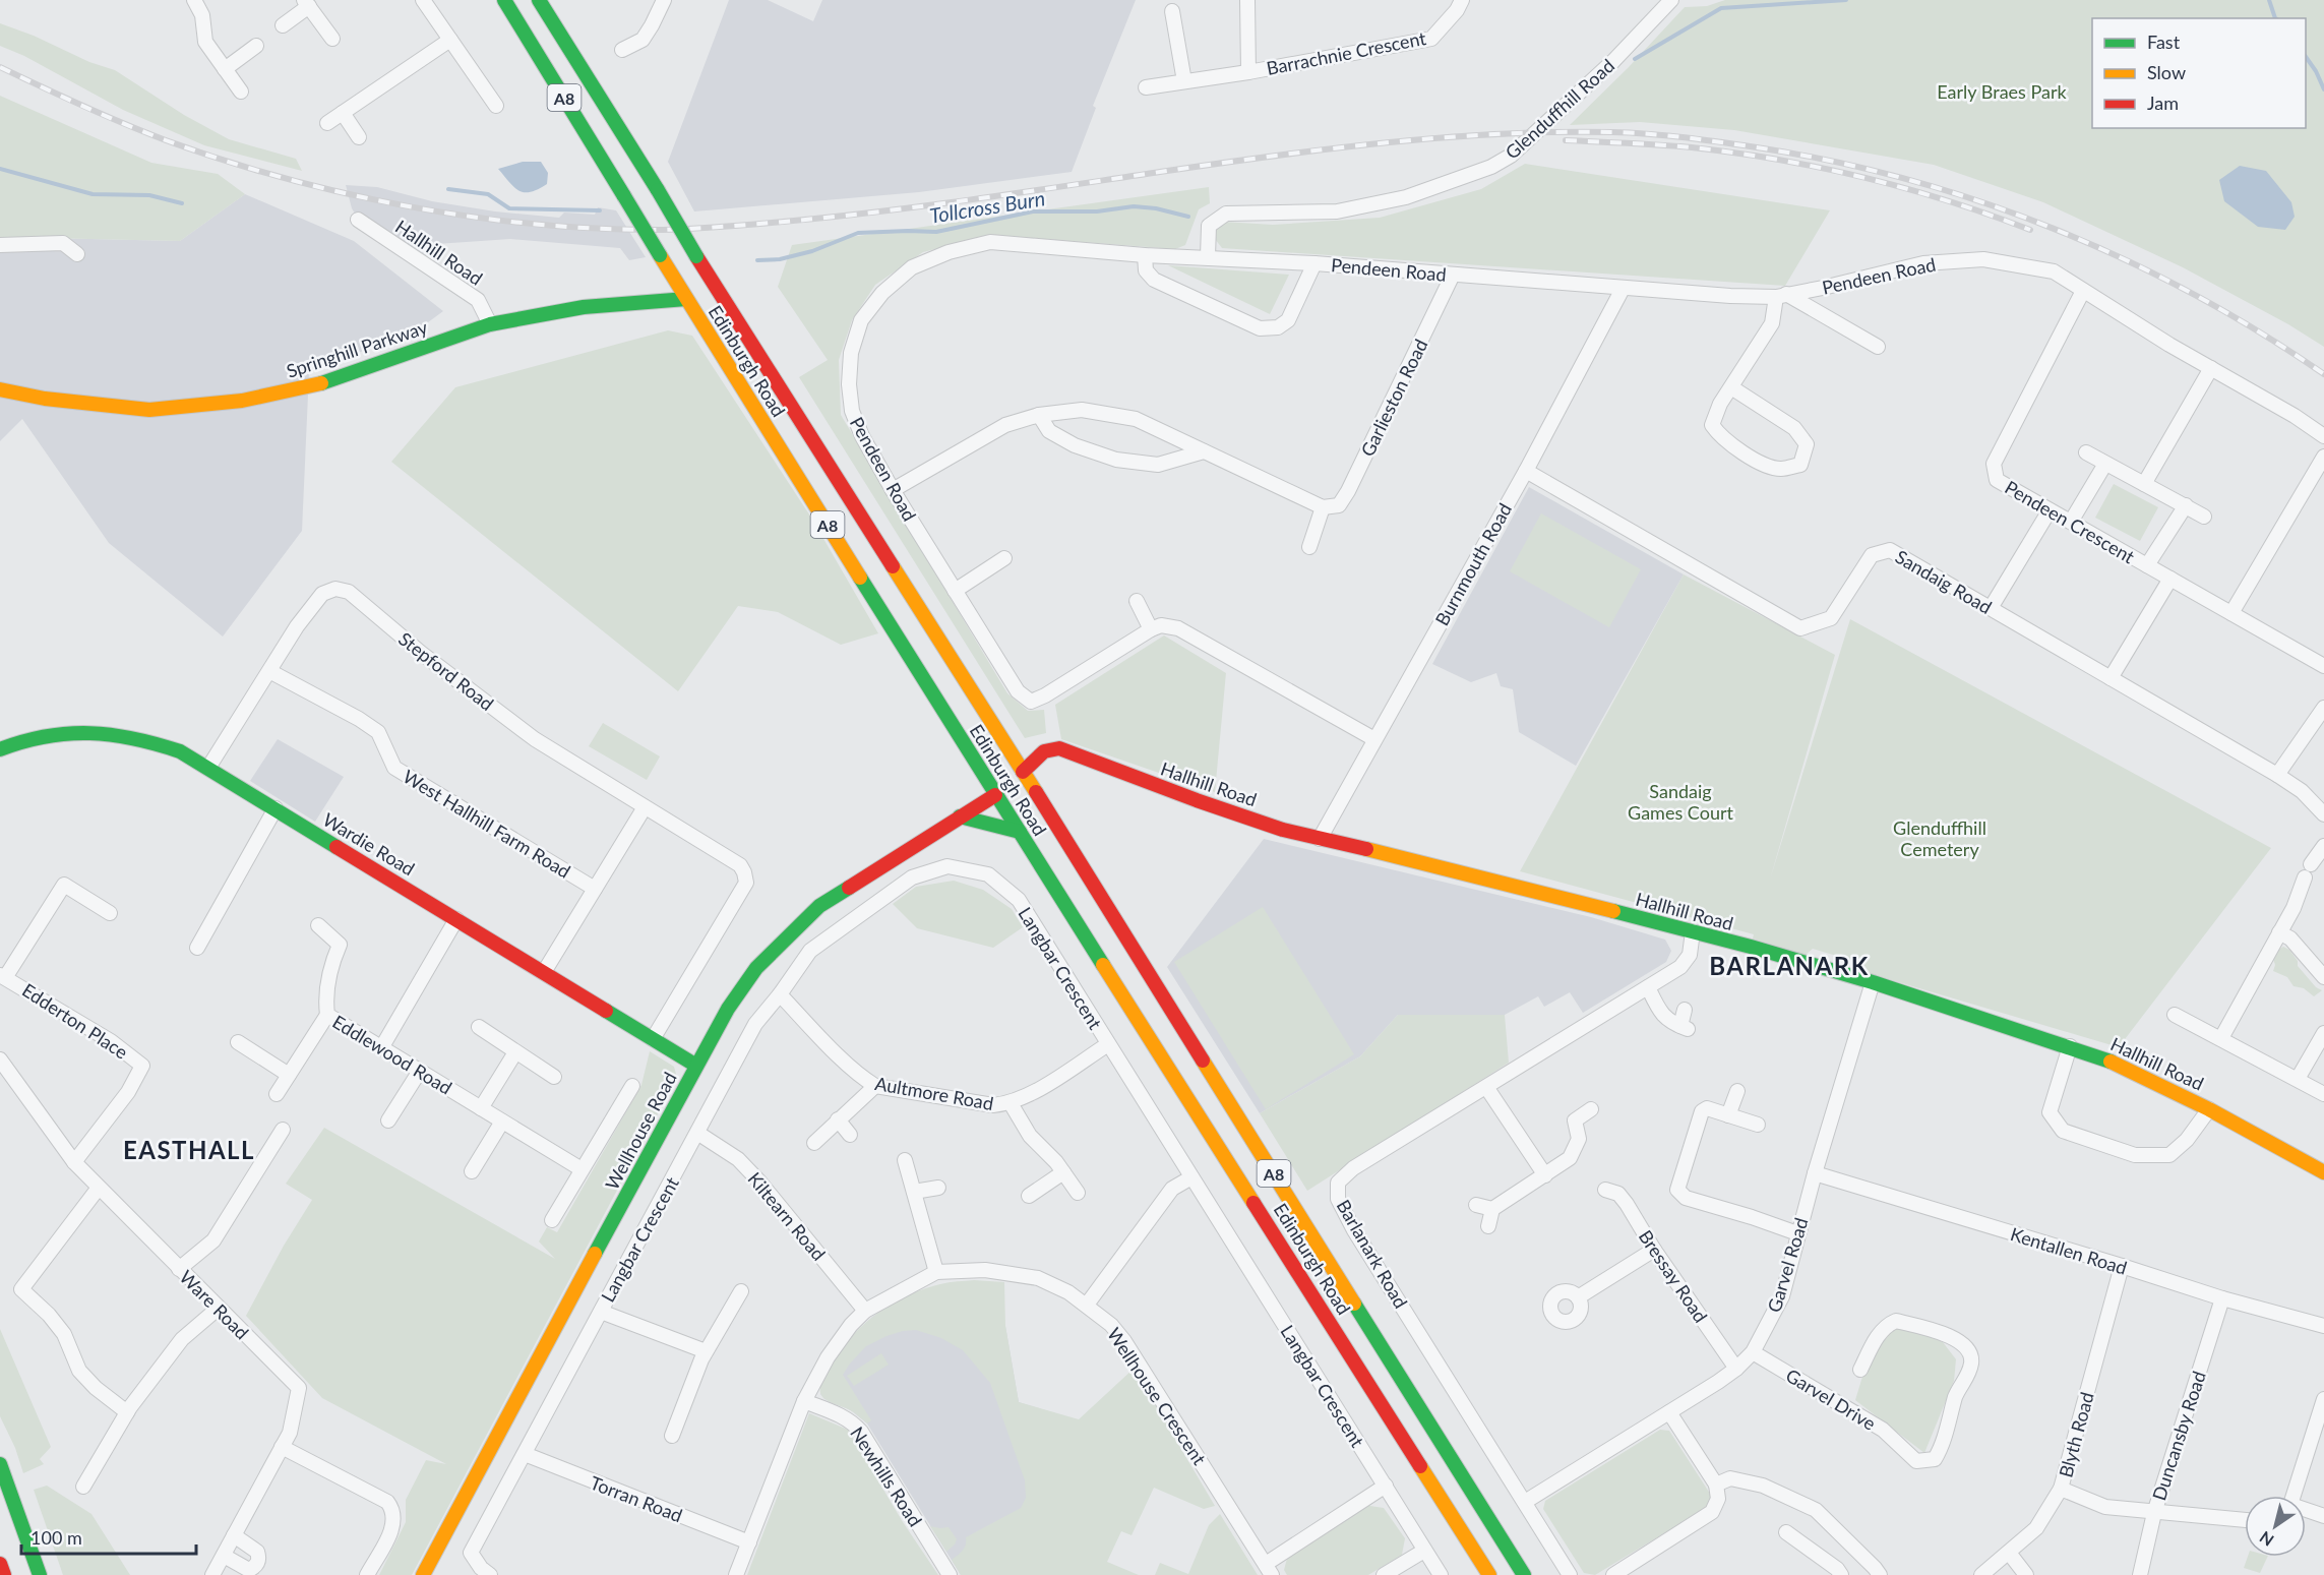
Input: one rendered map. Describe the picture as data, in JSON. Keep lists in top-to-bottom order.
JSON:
{
  "streets": {
    "main road": [
      "A8",
      "Hallhill Road",
      "Springhill Parkway",
      "Edinburgh Road",
      "Wardie Road",
      "Wellhouse Road"
    ],
    "street": [
      "Barrachnie Crescent",
      "Glenduffhill Road",
      "Pendeen Road",
      "Garlieston Road",
      "Pendeen Crescent",
      "Burnmouth Road",
      "Sandaig Road",
      "Stepford Road",
      "West Hallhill Farm Road",
      "Langbar Crescent",
      "Edderton Place",
      "Eddlewood Road",
      "Aultmore Road",
      "Kiltearn Road",
      "Kentallen Road",
      "Barlanark Road",
      "Garvel Road",
      "Bressay Road",
      "Ware Road",
      "Wellhouse Crescent",
      "Garvel Drive",
      "Blyth Road",
      "Duncansby Road",
      "Newhills Road",
      "Torran Road"
    ]
  },
  "crossings": [
    ["Glenduffhill Road", "Pendeen Road"],
    ["Hallhill Road", "Springhill Parkway"],
    ["Hallhill Road", "Edinburgh Road"],
    ["Hallhill Road", "Burnmouth Road"],
    ["Hallhill Road", "Wellhouse Road"],
    ["Hallhill Road", "Barlanark Road"],
    ["Hallhill Road", "Garvel Road"],
    ["Pendeen Road", "Garlieston Road"],
    ["Pendeen Road", "Pendeen Crescent"],
    ["Pendeen Road", "Burnmouth Road"],
    ["Springhill Parkway", "Edinburgh Road"],
    ["Edinburgh Road", "Wellhouse Road"],
    ["Burnmouth Road", "Sandaig Road"],
    ["Stepford Road", "West Hallhill Farm Road"],
    ["Stepford Road", "Wardie Road"],
    ["Wardie Road", "Wellhouse Road"],
    ["Langbar Crescent", "Aultmore Road"],
    ["Langbar Crescent", "Kiltearn Road"],
    ["Langbar Crescent", "Torran Road"],
    ["Edderton Place", "Ware Road"],
    ["Kiltearn Road", "Wellhouse Crescent"],
    ["Kentallen Road", "Garvel Road"],
    ["Kentallen Road", "Blyth Road"],
    ["Kentallen Road", "Duncansby Road"],
    ["Barlanark Road", "Garvel Road"],
    ["Garvel Road", "Bressay Road"],
    ["Garvel Road", "Garvel Drive"],
    ["Wellhouse Crescent", "Newhills Road"],
    ["Wellhouse Crescent", "Torran Road"]
  ],
  "districts": ["BARLANARK", "EASTHALL"],
  "water": ["Tollcross Burn"],
  "parks": ["Early Braes Park", "Sandaig Games Court", "Glenduffhill Cemetery"],
  "legend": ["Fast", "Slow", "Jam"],
  "scale_bar": "100 m",
  "north": "bottom left"
}
